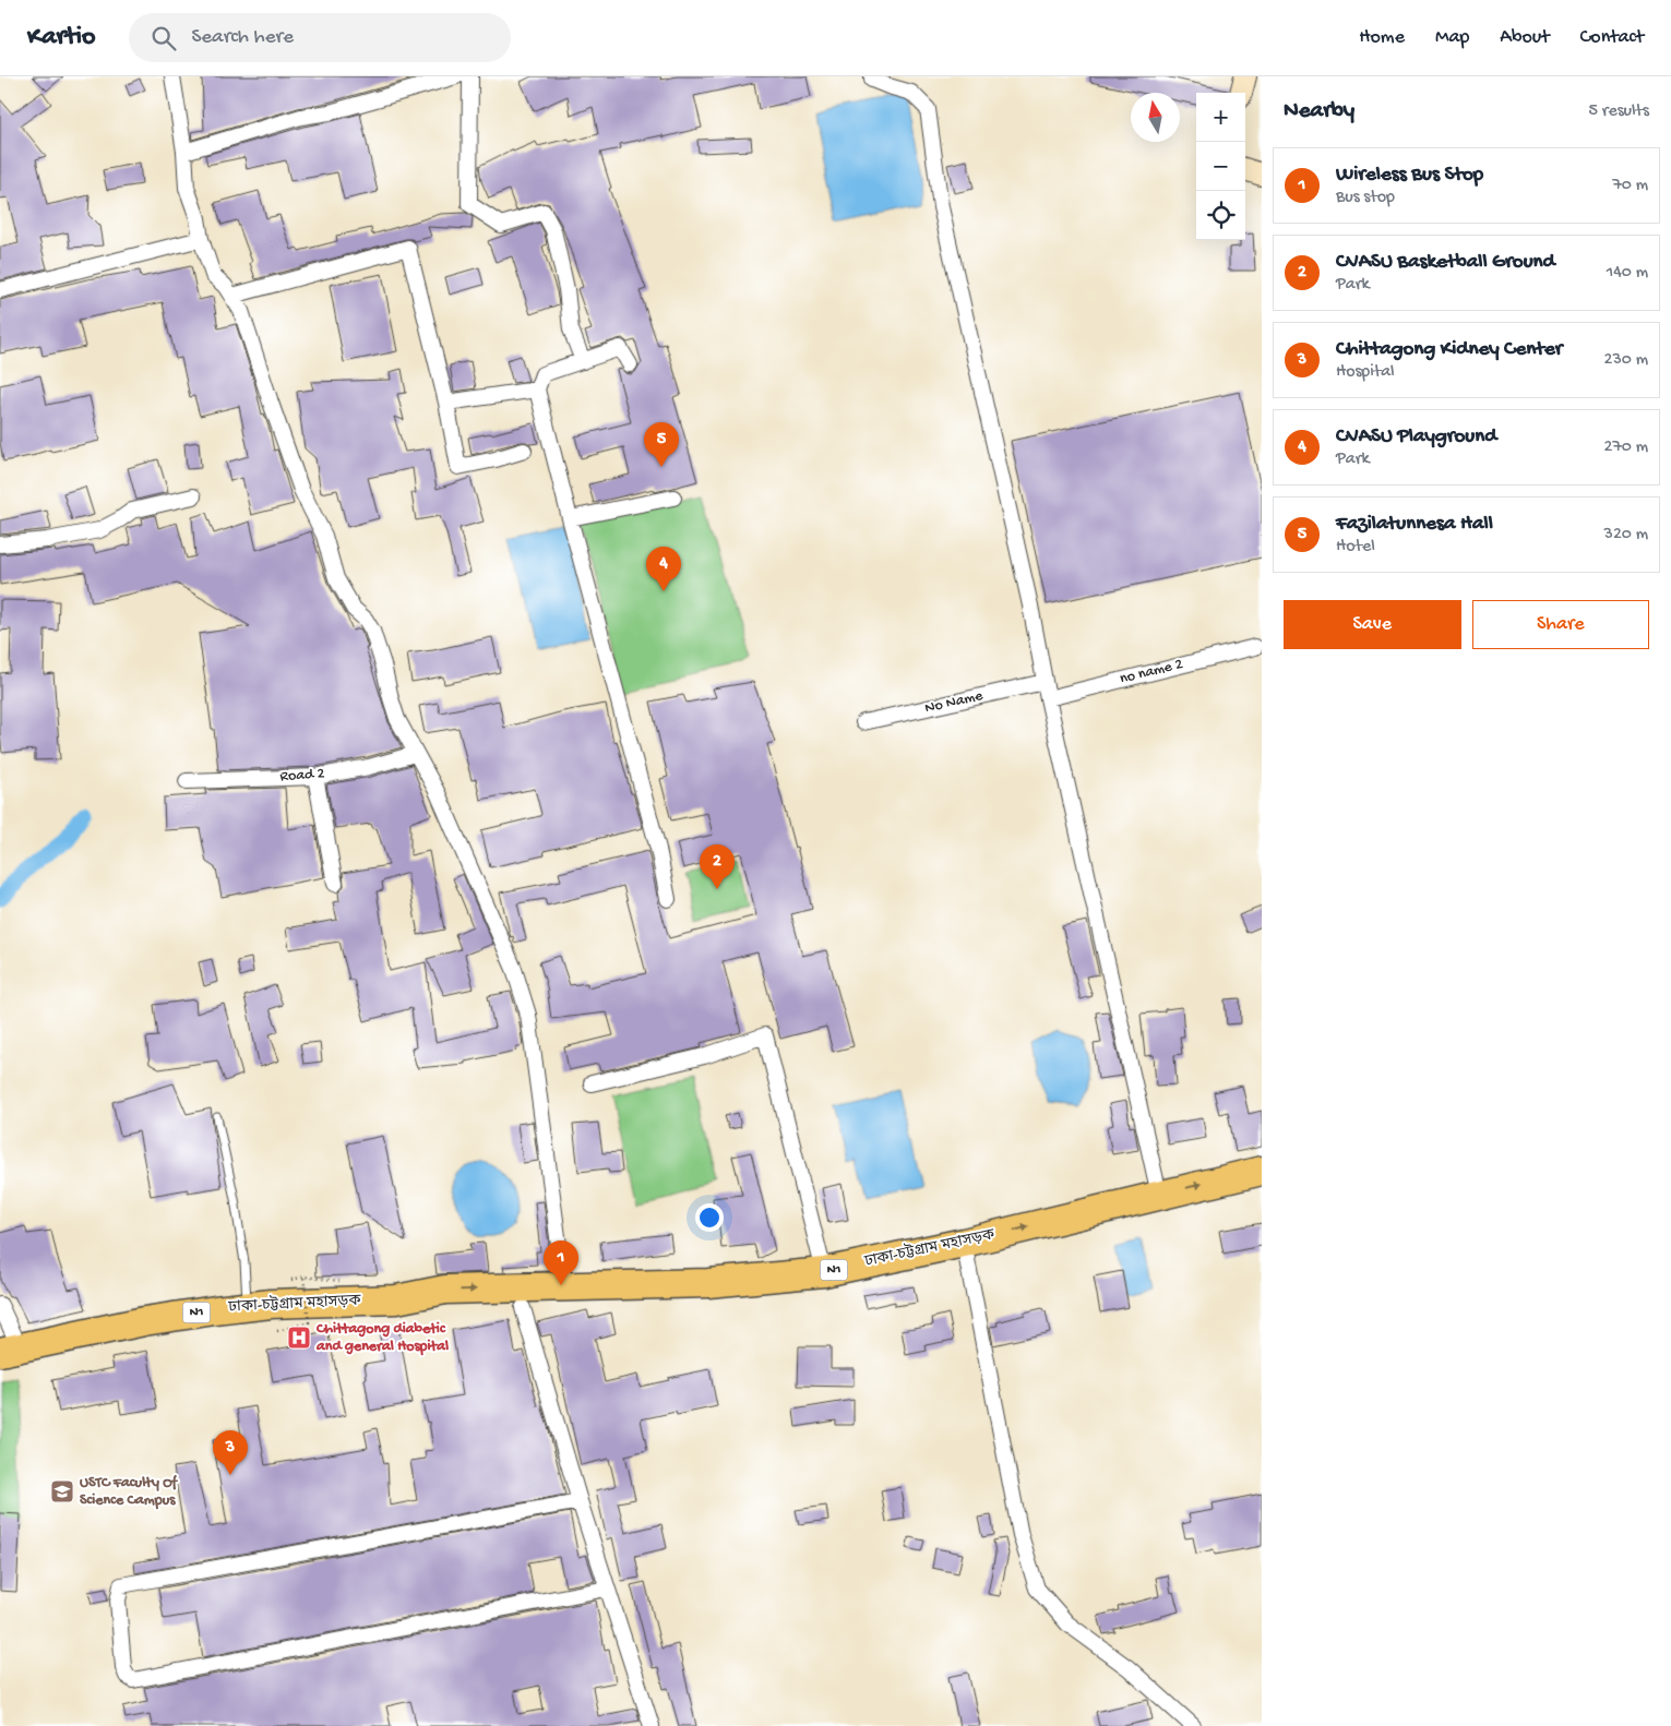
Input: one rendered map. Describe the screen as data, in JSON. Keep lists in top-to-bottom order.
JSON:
{
  "streets": {
    "highway": ["ঢাকা-চট্টগ্রাম মহাসড়ক", "N1"],
    "street": ["no name 2", "No Name", "Road 2"]
  },
  "places": {
    "hospital": ["Chittagong diabetic and general Hospital"],
    "school or university": ["USTC Faculty Of Science Campus"]
  },
  "north": "top",
  "page": {
    "header": "Kartio",
    "search": "Search here",
    "nav": [
      "Home",
      "Map",
      "About",
      "Contact"
    ],
    "heading": ["Nearby", "5 results"],
    "map_buttons": ["+", "−"],
    "list": [
      {
        "mark": "1",
        "name": "Wireless Bus Stop",
        "note": "Bus stop",
        "value": "70 m"
      },
      {
        "mark": "2",
        "name": "CVASU Basketball Ground",
        "note": "Park",
        "value": "140 m"
      },
      {
        "mark": "3",
        "name": "Chittagong Kidney Center",
        "note": "Hospital",
        "value": "230 m"
      },
      {
        "mark": "4",
        "name": "CVASU Playground",
        "note": "Park",
        "value": "270 m"
      },
      {
        "mark": "5",
        "name": "Fazilatunnesa Hall",
        "note": "Hotel",
        "value": "320 m"
      }
    ],
    "pins": [
      "5",
      "4",
      "2",
      "1",
      "3"
    ],
    "buttons": ["Save", "Share"]
  }
}
